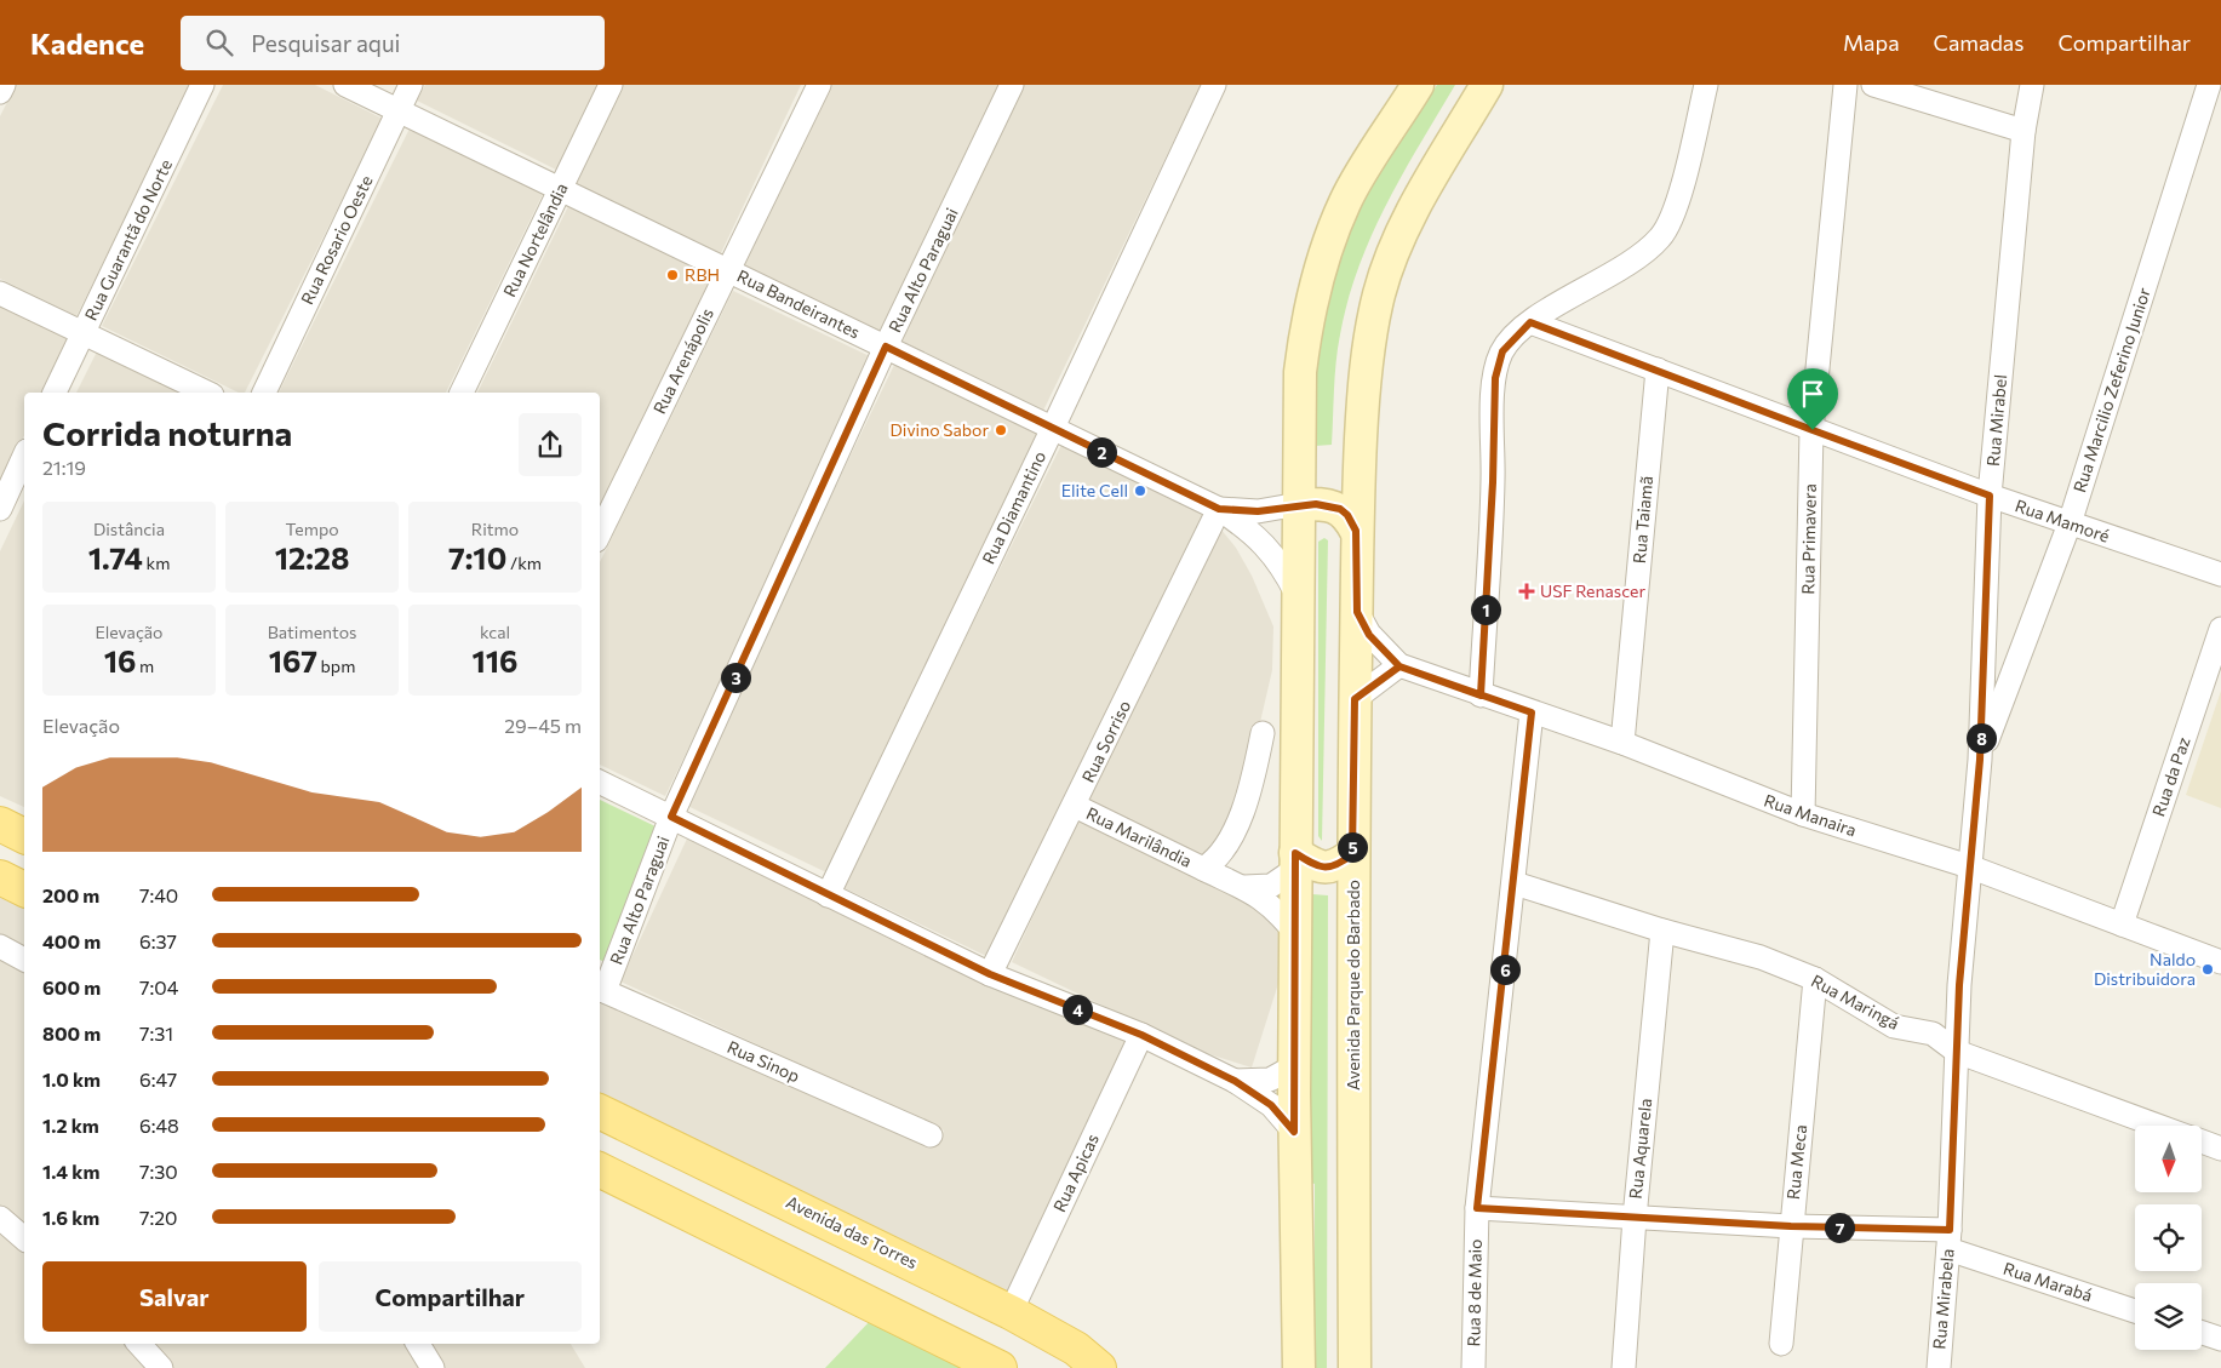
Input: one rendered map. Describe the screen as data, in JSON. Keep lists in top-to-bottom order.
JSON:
{
  "streets": {
    "main road": ["Avenida Parque do Barbado", "Avenida das Torres"],
    "street": [
      "Rua Guarantã do Norte",
      "Rua Rosario Oeste",
      "Rua Nortelândia",
      "Rua Alto Paraguai",
      "Rua Bandeirantes",
      "Rua Arenápolis",
      "Rua Marcilio Zeferino Junior",
      "Rua Mirabel",
      "Rua Diamantino",
      "Rua Taiamã",
      "Rua Mamoré",
      "Rua Primavera",
      "Rua Sorriso",
      "Rua da Paz",
      "Rua Manaira",
      "Rua Marilândia",
      "Rua Maringá",
      "Rua Sinop",
      "Rua Aquarela",
      "Rua Meca",
      "Rua Apicas",
      "Rua Marabá",
      "Rua 8 de Maio",
      "Rua Mirabela"
    ]
  },
  "crossings": [
    ["Rua Rosario Oeste", "Rua Bandeirantes"],
    ["Rua Nortelândia", "Rua Bandeirantes"],
    ["Rua Alto Paraguai", "Rua Bandeirantes"],
    ["Rua Alto Paraguai", "Rua Sinop"],
    ["Rua Bandeirantes", "Rua Arenápolis"],
    ["Rua Bandeirantes", "Rua Diamantino"],
    ["Rua Bandeirantes", "Rua Sorriso"],
    ["Rua Marcilio Zeferino Junior", "Rua Mirabel"],
    ["Rua Marcilio Zeferino Junior", "Rua Mamoré"],
    ["Rua Mirabel", "Rua Mamoré"],
    ["Rua Mirabel", "Rua Manaira"],
    ["Rua Mirabel", "Rua Mirabela"],
    ["Rua Taiamã", "Rua Mamoré"],
    ["Rua Taiamã", "Rua Manaira"],
    ["Rua Mamoré", "Rua Primavera"],
    ["Rua Primavera", "Rua Manaira"],
    ["Rua Sorriso", "Rua Marilândia"],
    ["Rua da Paz", "Rua Manaira"],
    ["Rua Manaira", "Avenida Parque do Barbado"],
    ["Rua Manaira", "Rua 8 de Maio"],
    ["Rua Manaira", "Rua Mirabela"],
    ["Rua Maringá", "Rua Aquarela"],
    ["Rua Maringá", "Rua Meca"],
    ["Rua Maringá", "Rua 8 de Maio"],
    ["Rua Maringá", "Rua Mirabela"],
    ["Rua Aquarela", "Rua Marabá"],
    ["Rua Meca", "Rua Marabá"],
    ["Rua Apicas", "Avenida das Torres"],
    ["Rua Marabá", "Rua 8 de Maio"],
    ["Rua Marabá", "Rua Mirabela"]
  ],
  "places": {
    "other": [
      "RBH",
      "Divino Sabor",
      "Elite Cell",
      "Naldo Distribuidora"
    ],
    "health": ["USF Renascer"]
  },
  "north": "bottom",
  "page": {
    "header": "Kadence",
    "search": "Pesquisar aqui",
    "nav": ["Mapa", "Camadas", "Compartilhar"],
    "heading": ["Corrida noturna", "21:19"],
    "pins": [
      "2",
      "1",
      "3",
      "8",
      "5",
      "6",
      "4",
      "7"
    ],
    "stats": [
      ["Distância", "1.74 km"],
      ["Tempo", "12:28"],
      ["Ritmo", "7:10 /km"],
      ["Elevação", "16 m"],
      ["Batimentos", "167 bpm"],
      ["kcal", "116"]
    ],
    "chart": ["Elevação", "29–45 m"],
    "list": [
      {
        "name": "200 m",
        "note": "7:40"
      },
      {
        "name": "400 m",
        "note": "6:37"
      },
      {
        "name": "600 m",
        "note": "7:04"
      },
      {
        "name": "800 m",
        "note": "7:31"
      },
      {
        "name": "1.0 km",
        "note": "6:47"
      },
      {
        "name": "1.2 km",
        "note": "6:48"
      },
      {
        "name": "1.4 km",
        "note": "7:30"
      },
      {
        "name": "1.6 km",
        "note": "7:20"
      }
    ],
    "buttons": ["Salvar", "Compartilhar"]
  }
}
